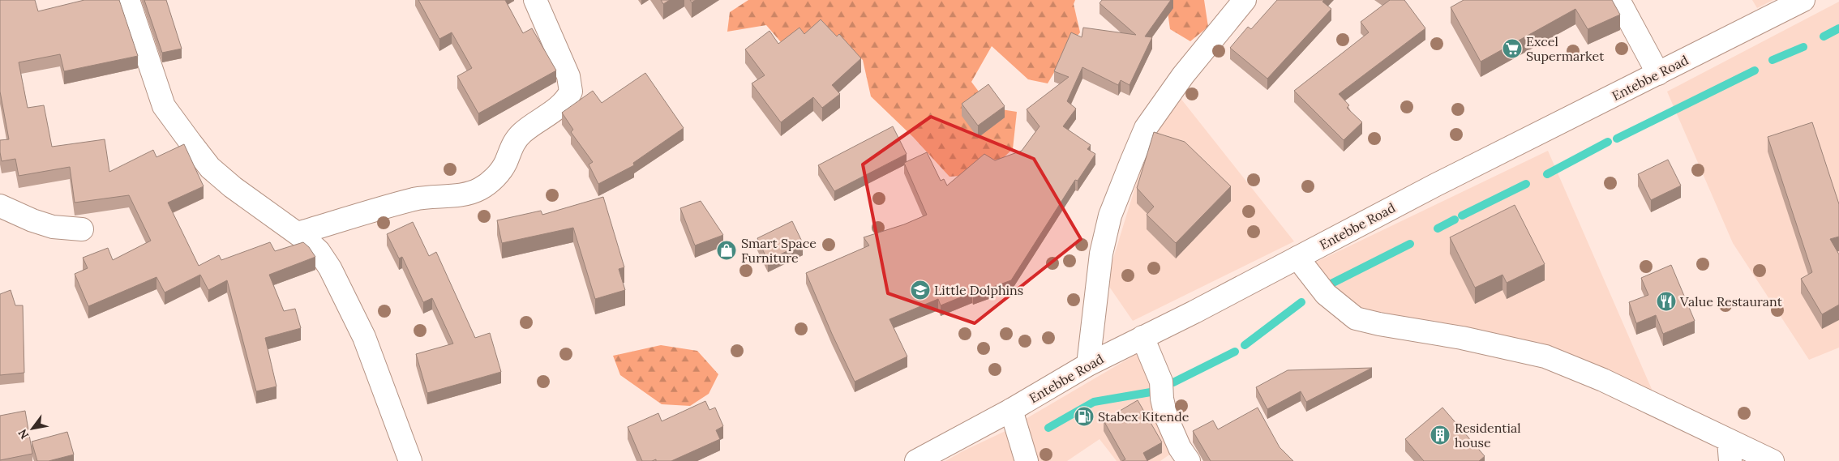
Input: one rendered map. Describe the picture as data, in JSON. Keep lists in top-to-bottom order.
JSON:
{
  "streets": {
    "street": ["Entebbe Road"]
  },
  "places": {
    "supermarket": ["Excel Supermarket"],
    "shop": ["Smart Space Furniture"],
    "school or university": ["Little Dolphins"],
    "restaurant": ["Value Restaurant"],
    "fuel station": ["Stabex Kitende"],
    "building": ["Residential house"]
  },
  "north": "bottom left"
}
